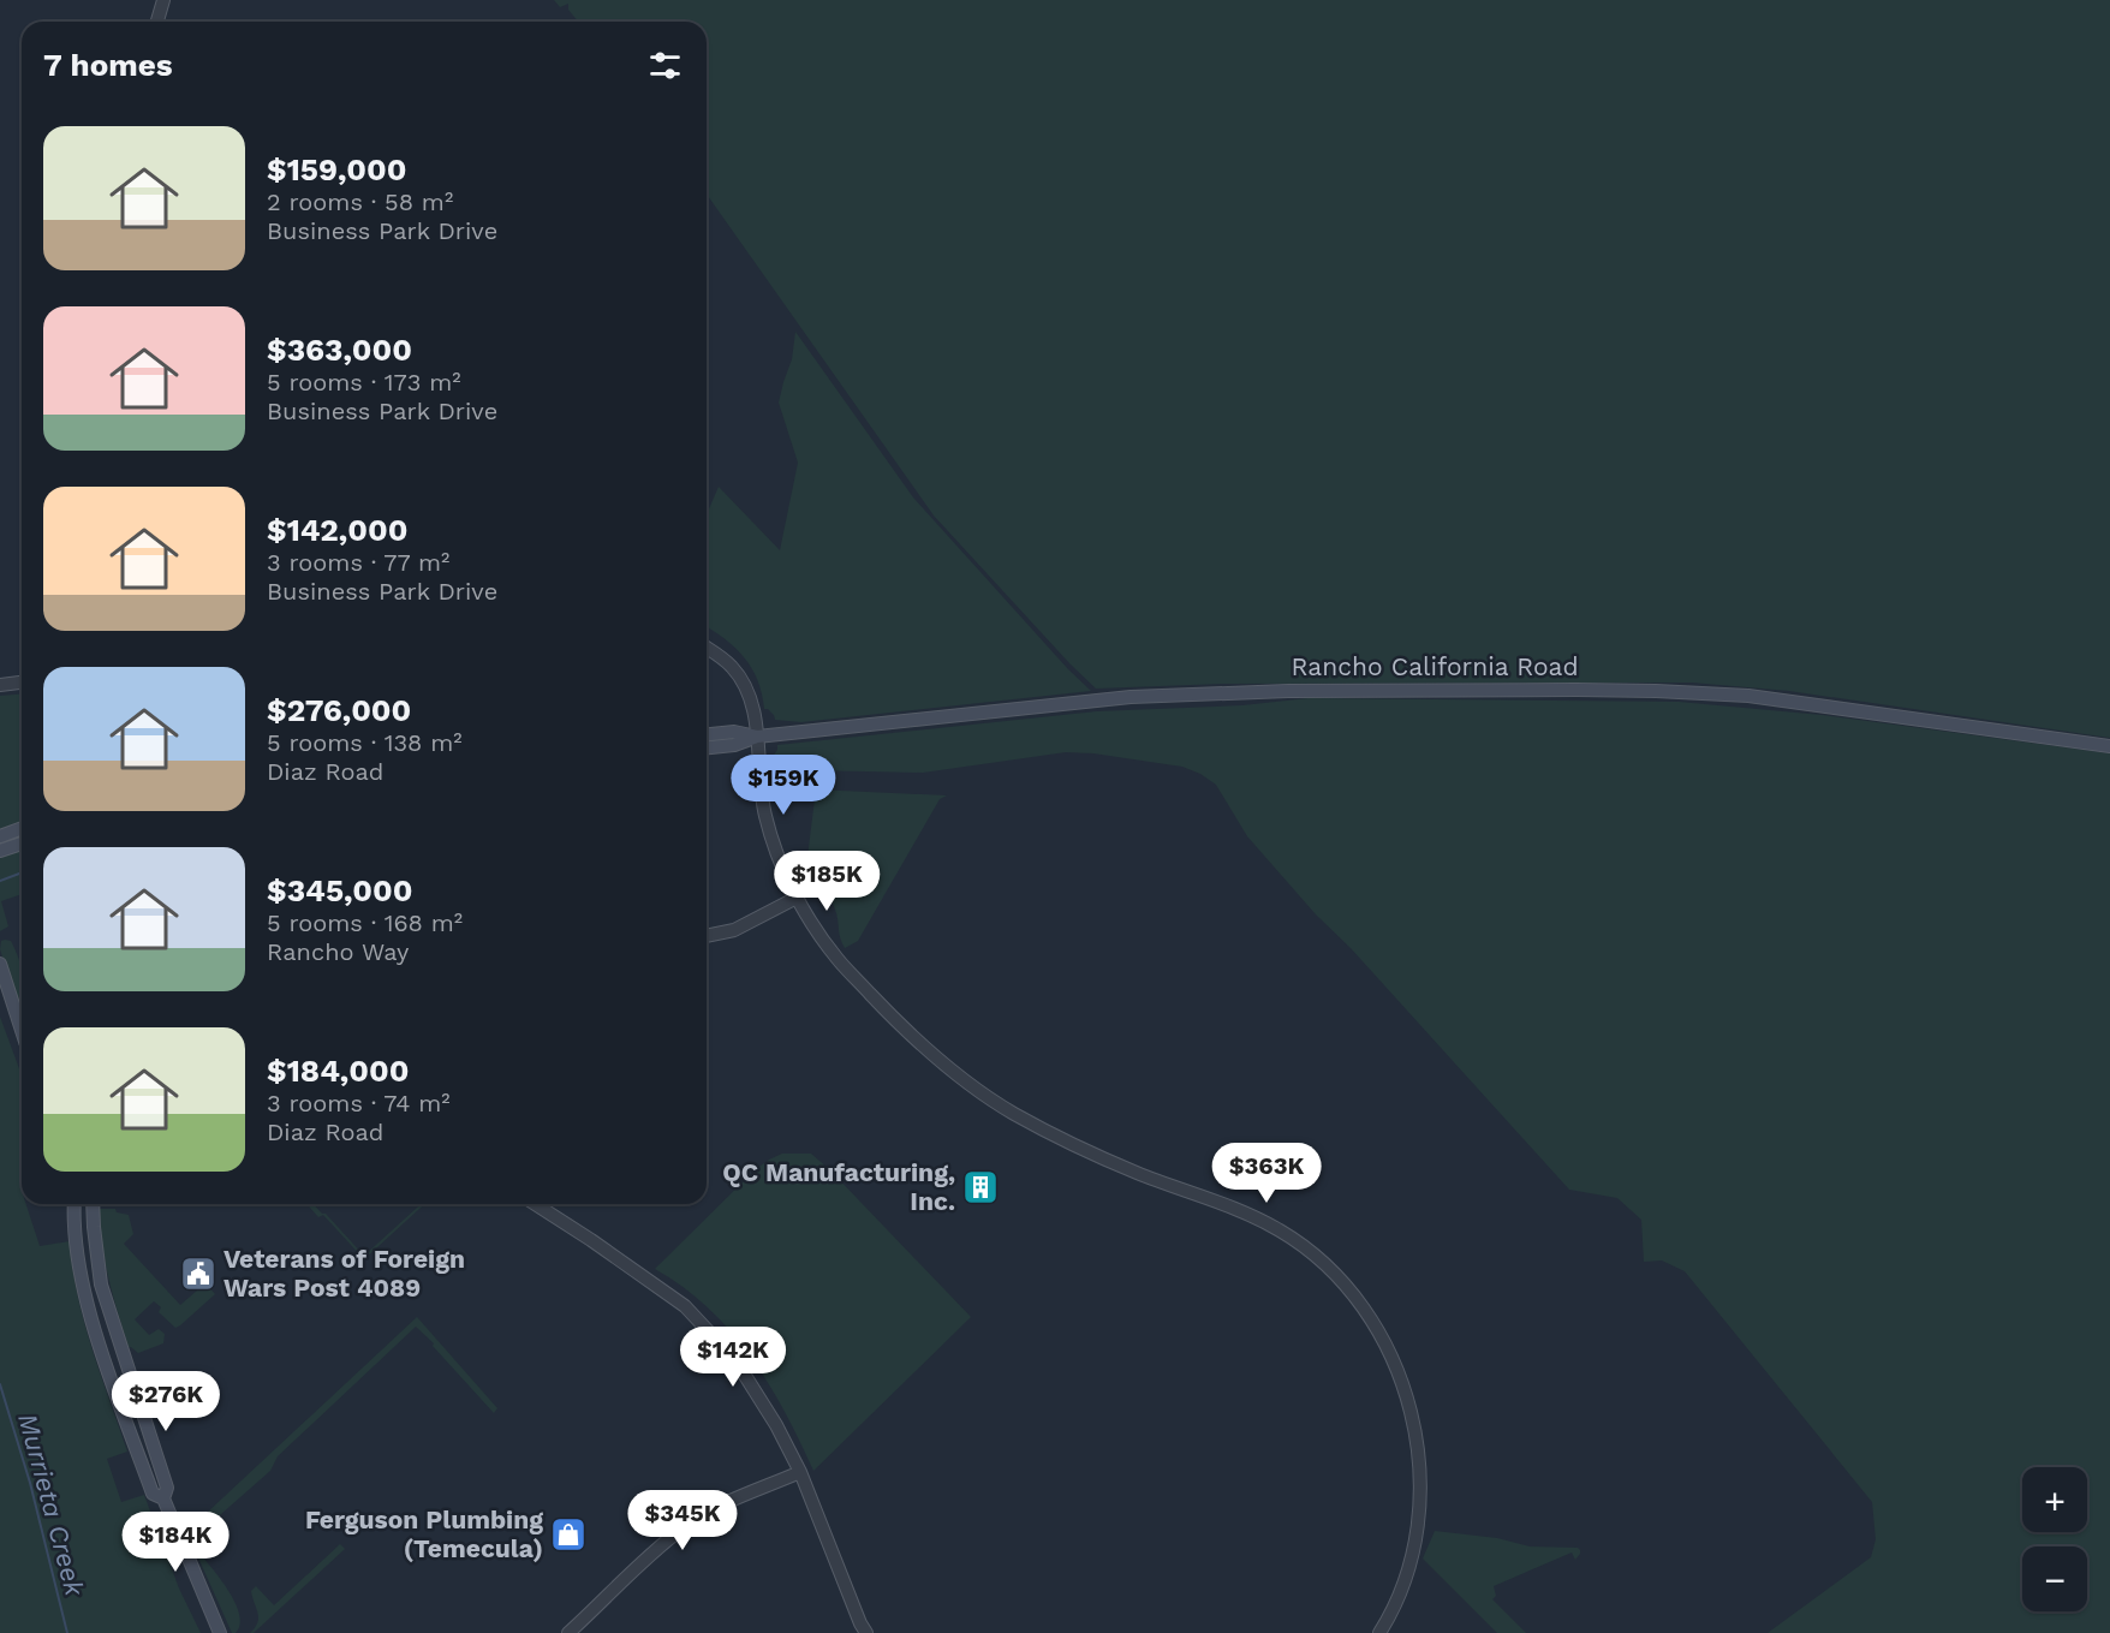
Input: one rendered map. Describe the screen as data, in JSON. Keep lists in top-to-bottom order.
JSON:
{
  "streets": {
    "main road": ["Rancho California Road"]
  },
  "water": ["Murrieta Creek"],
  "places": {
    "building": ["QC Manufacturing, Inc."],
    "public building": ["Veterans of Foreign Wars Post 4089"],
    "shop": ["Ferguson Plumbing (Temecula)"]
  },
  "page": {
    "heading": "7 homes",
    "list": [
      {
        "name": "$159,000",
        "note": "2 rooms · 58 m² · Business Park Drive"
      },
      {
        "name": "$363,000",
        "note": "5 rooms · 173 m² · Business Park Drive"
      },
      {
        "name": "$142,000",
        "note": "3 rooms · 77 m² · Business Park Drive"
      },
      {
        "name": "$276,000",
        "note": "5 rooms · 138 m² · Diaz Road"
      },
      {
        "name": "$345,000",
        "note": "5 rooms · 168 m² · Rancho Way"
      },
      {
        "name": "$184,000",
        "note": "3 rooms · 74 m² · Diaz Road"
      }
    ],
    "price": [
      "$159K",
      "$185K",
      "$363K",
      "$142K",
      "$276K",
      "$345K",
      "$184K"
    ],
    "map_buttons": ["+", "−"]
  }
}
